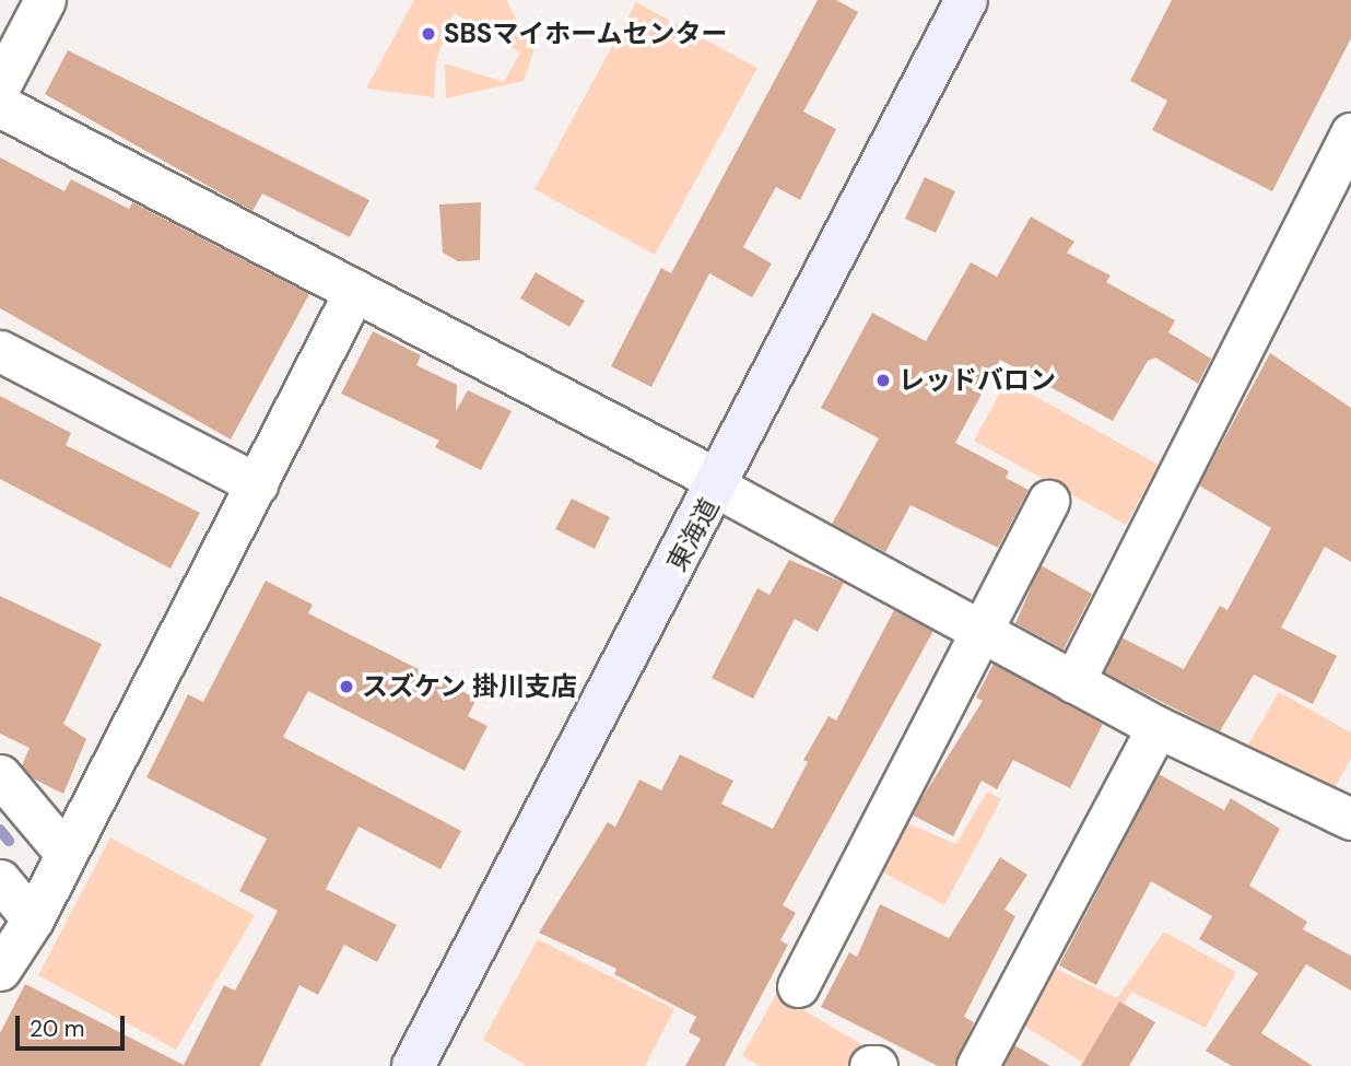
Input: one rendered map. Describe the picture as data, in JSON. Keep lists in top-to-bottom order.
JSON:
{
  "streets": {
    "main road": ["東海道"]
  },
  "places": ["SBSマイホームセンター", "レッドバロン", "スズケン 掛川支店"],
  "scale_bar": "20 m"
}
